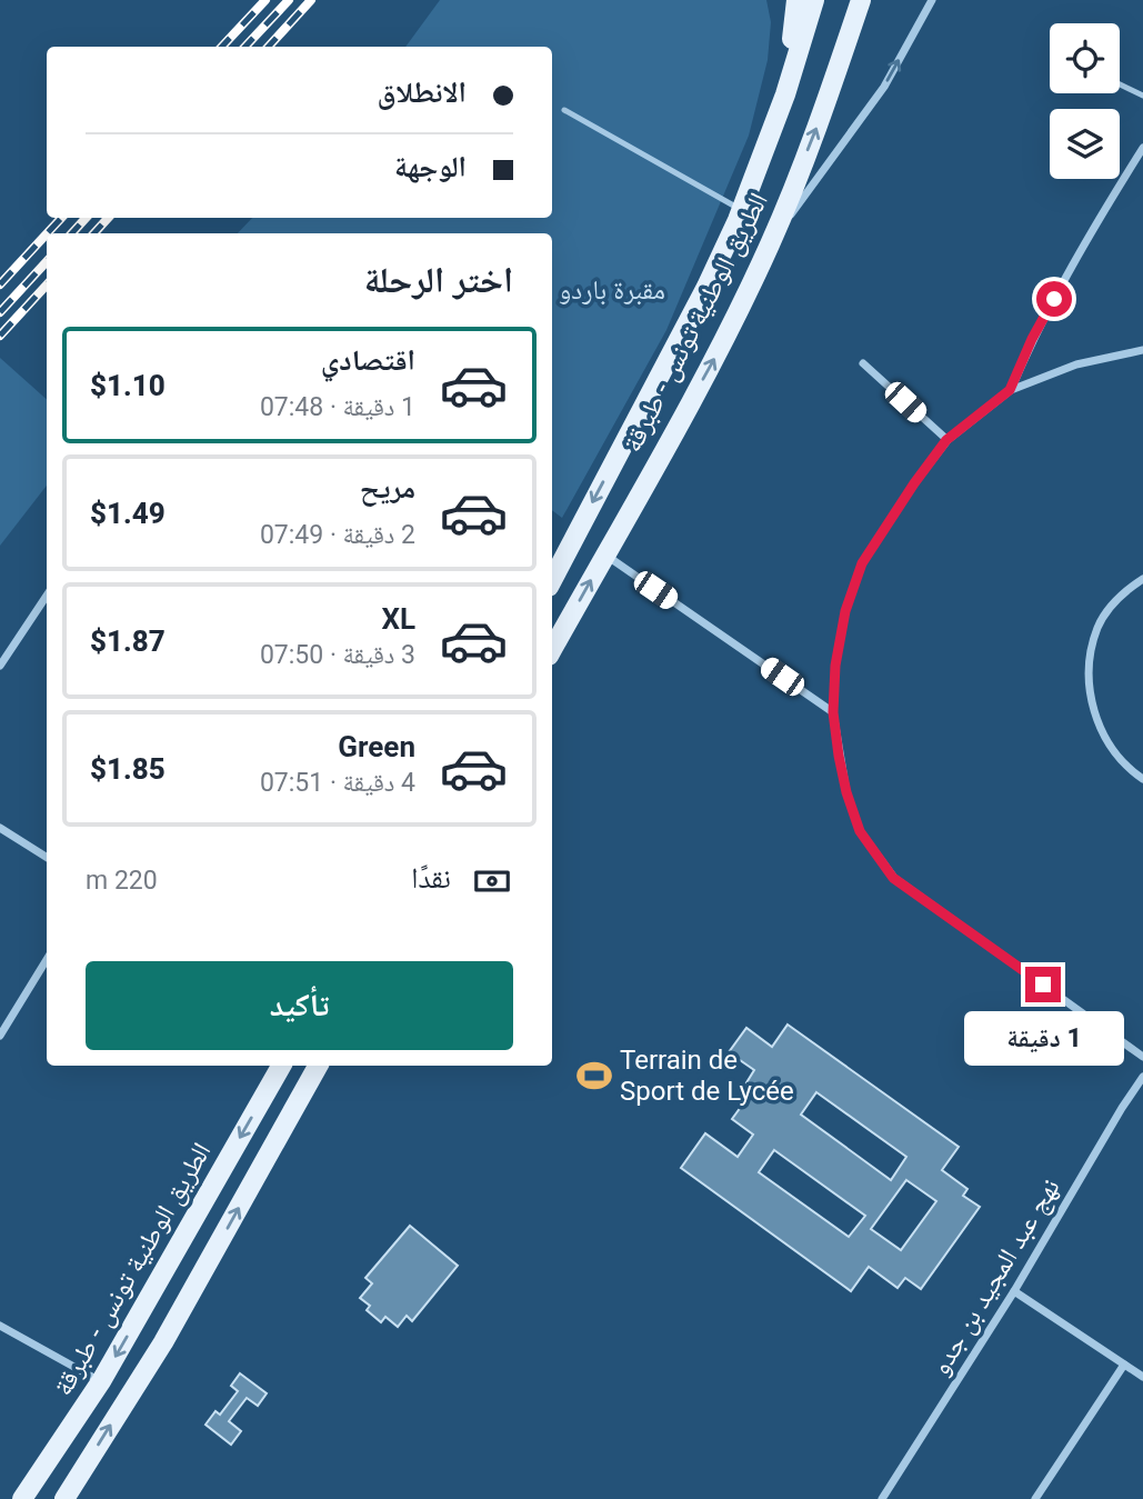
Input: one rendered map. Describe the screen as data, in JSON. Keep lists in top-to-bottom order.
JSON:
{
  "streets": {
    "main road": ["الطريق الوطنية تونس - طبرقة"],
    "street": ["نهج عبد المجيد بن جدو"]
  },
  "parks": ["مقبرة باردو"],
  "places": {
    "sports": ["Terrain de Sport de Lycée"]
  },
  "page": {
    "banner": ["الانطلاق", "الوجهة"],
    "heading": "اختر الرحلة",
    "list": [
      {
        "name": "اقتصادي",
        "note": "1 دقيقة · 07:48",
        "value": "$1.10"
      },
      {
        "name": "مريح",
        "note": "2 دقيقة · 07:49",
        "value": "$1.49"
      },
      {
        "name": "XL",
        "note": "3 دقيقة · 07:50",
        "value": "$1.87"
      },
      {
        "name": "Green",
        "note": "4 دقيقة · 07:51",
        "value": "$1.85"
      }
    ],
    "pay": ["نقدًا", "220 m"],
    "buttons": "تأكيد",
    "bubble": "1 دقيقة"
  }
}
